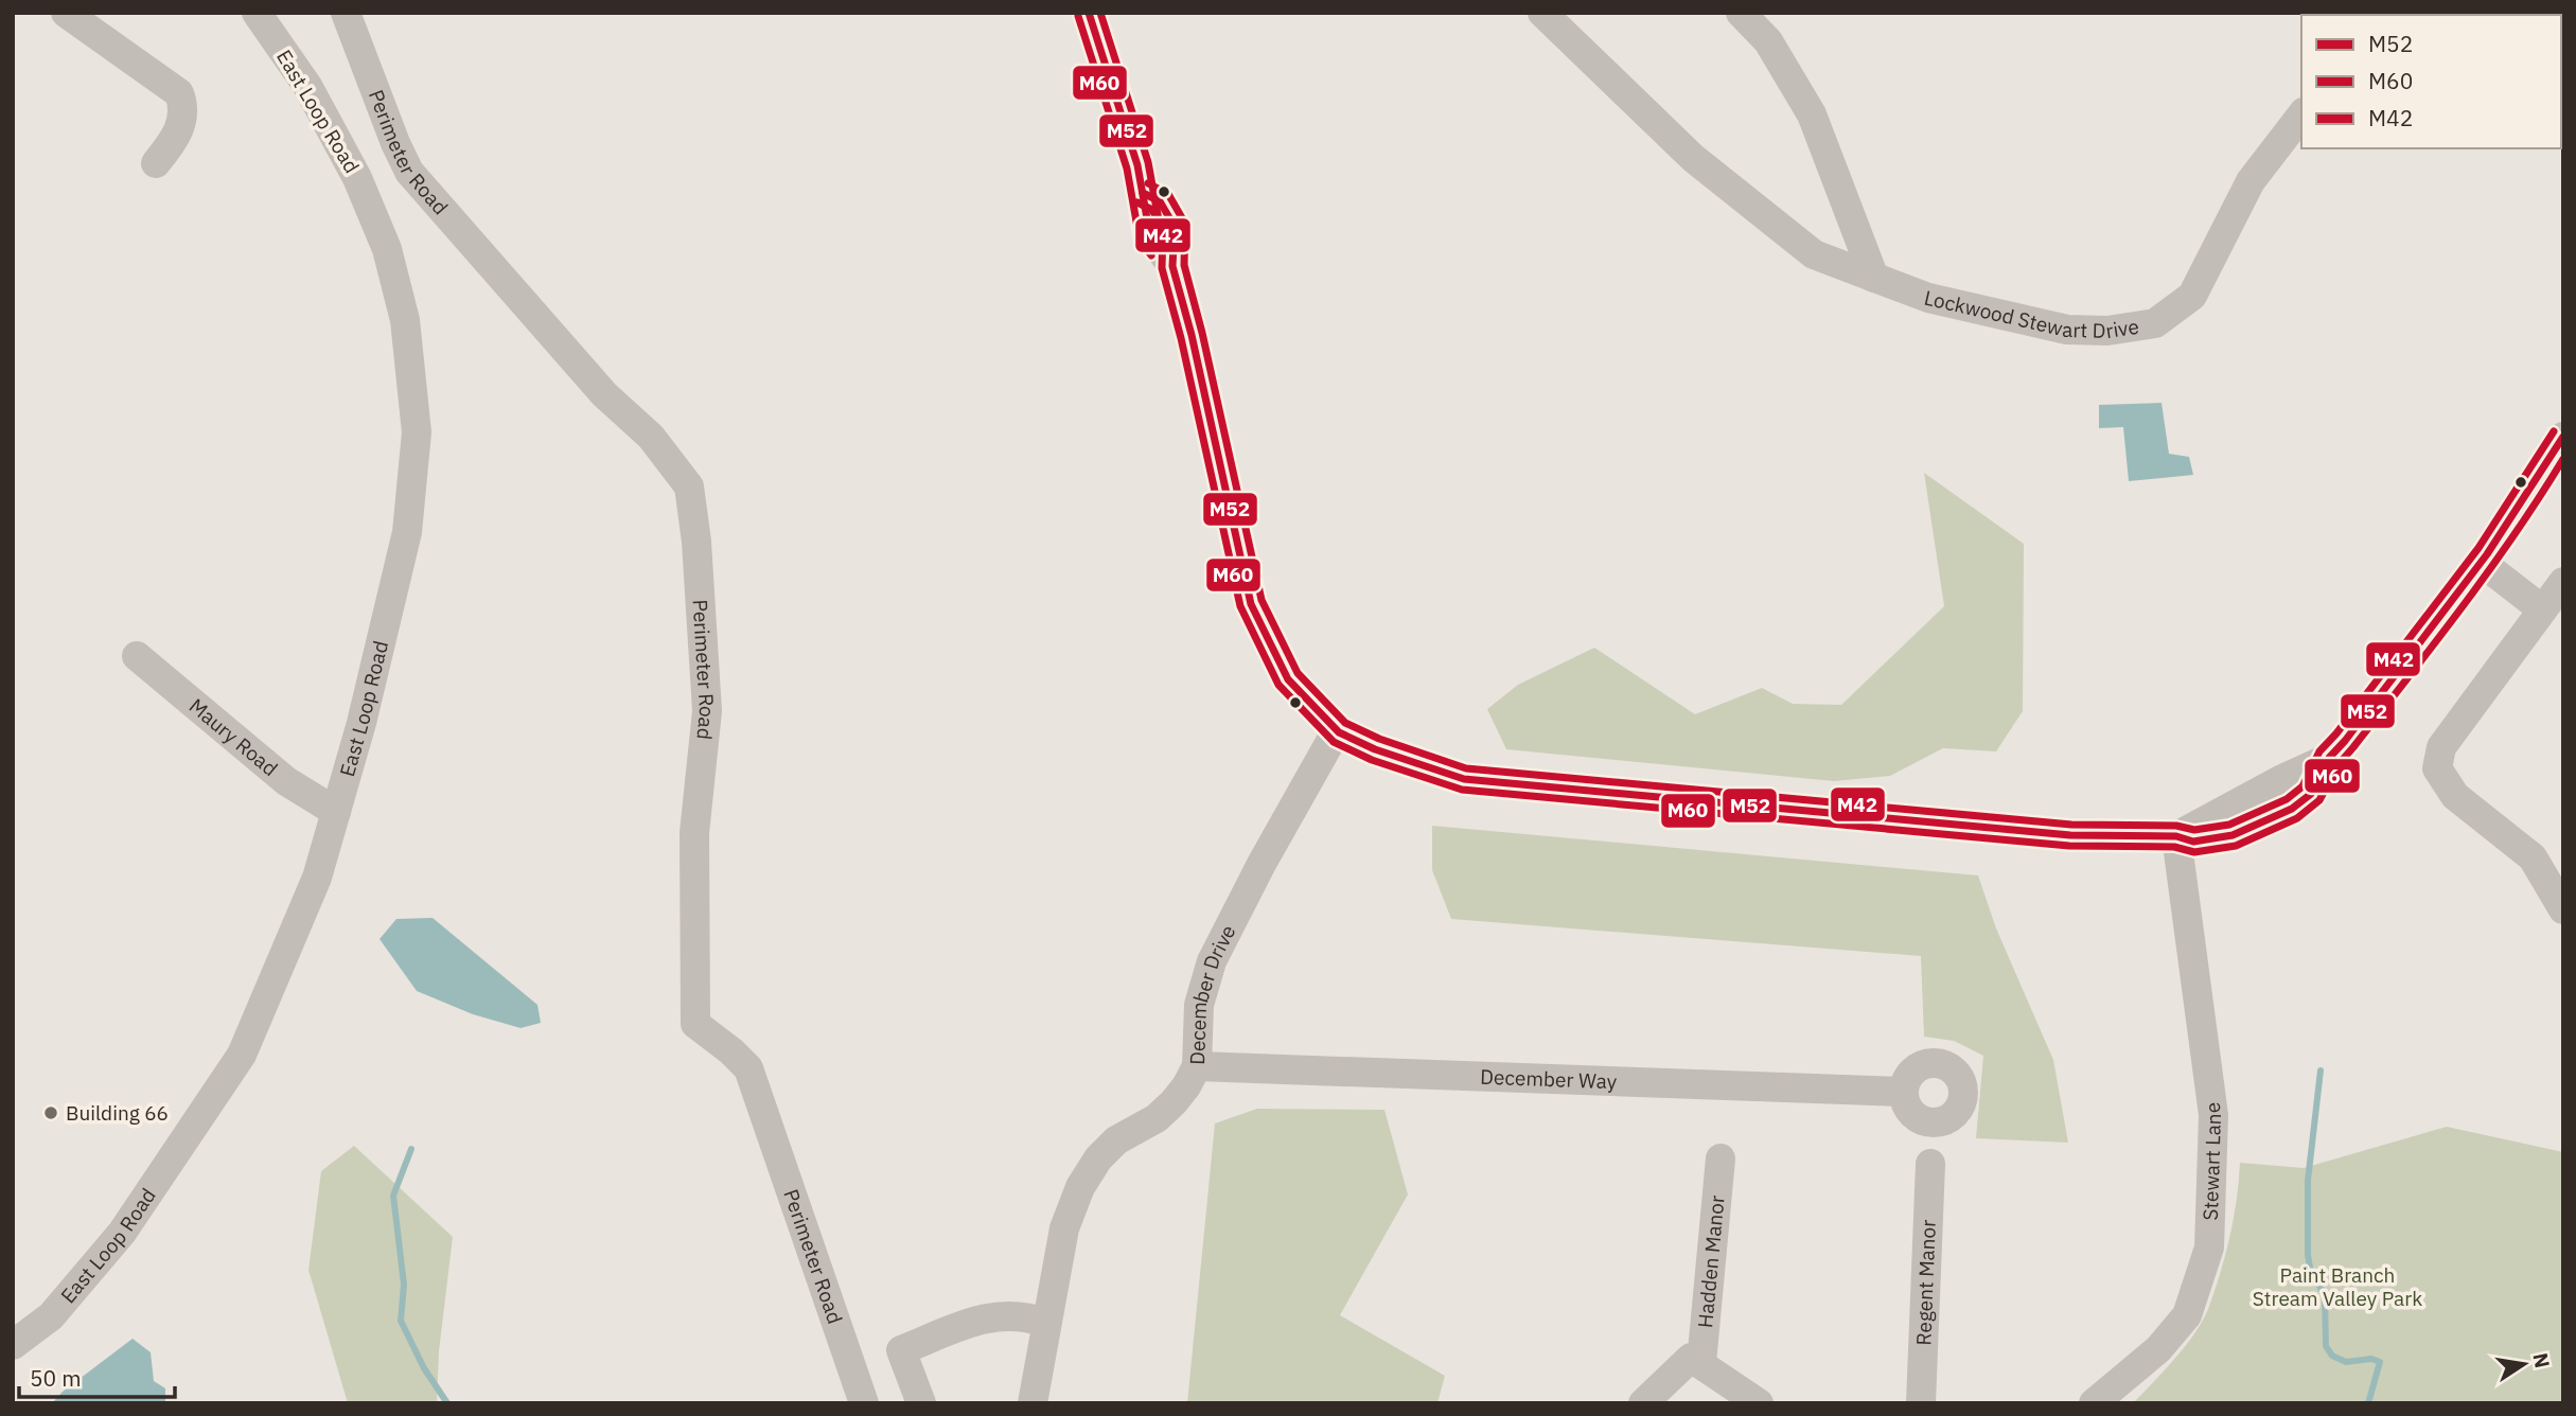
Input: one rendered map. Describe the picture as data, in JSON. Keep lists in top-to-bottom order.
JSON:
{
  "streets": {
    "street": [
      "East Loop Road",
      "Perimeter Road",
      "Lockwood Stewart Drive",
      "Maury Road",
      "December Drive",
      "December Way",
      "Stewart Lane",
      "Hadden Manor",
      "Regent Manor"
    ]
  },
  "crossings": [
    ["East Loop Road", "Maury Road"],
    ["December Drive", "December Way"]
  ],
  "parks": ["Paint Branch Stream Valley Park"],
  "places": ["Building 66"],
  "lines": ["transit line M52", "transit line M42", "transit line M60"],
  "legend": ["M52", "M60", "M42"],
  "scale_bar": "50 m",
  "north": "right"
}
